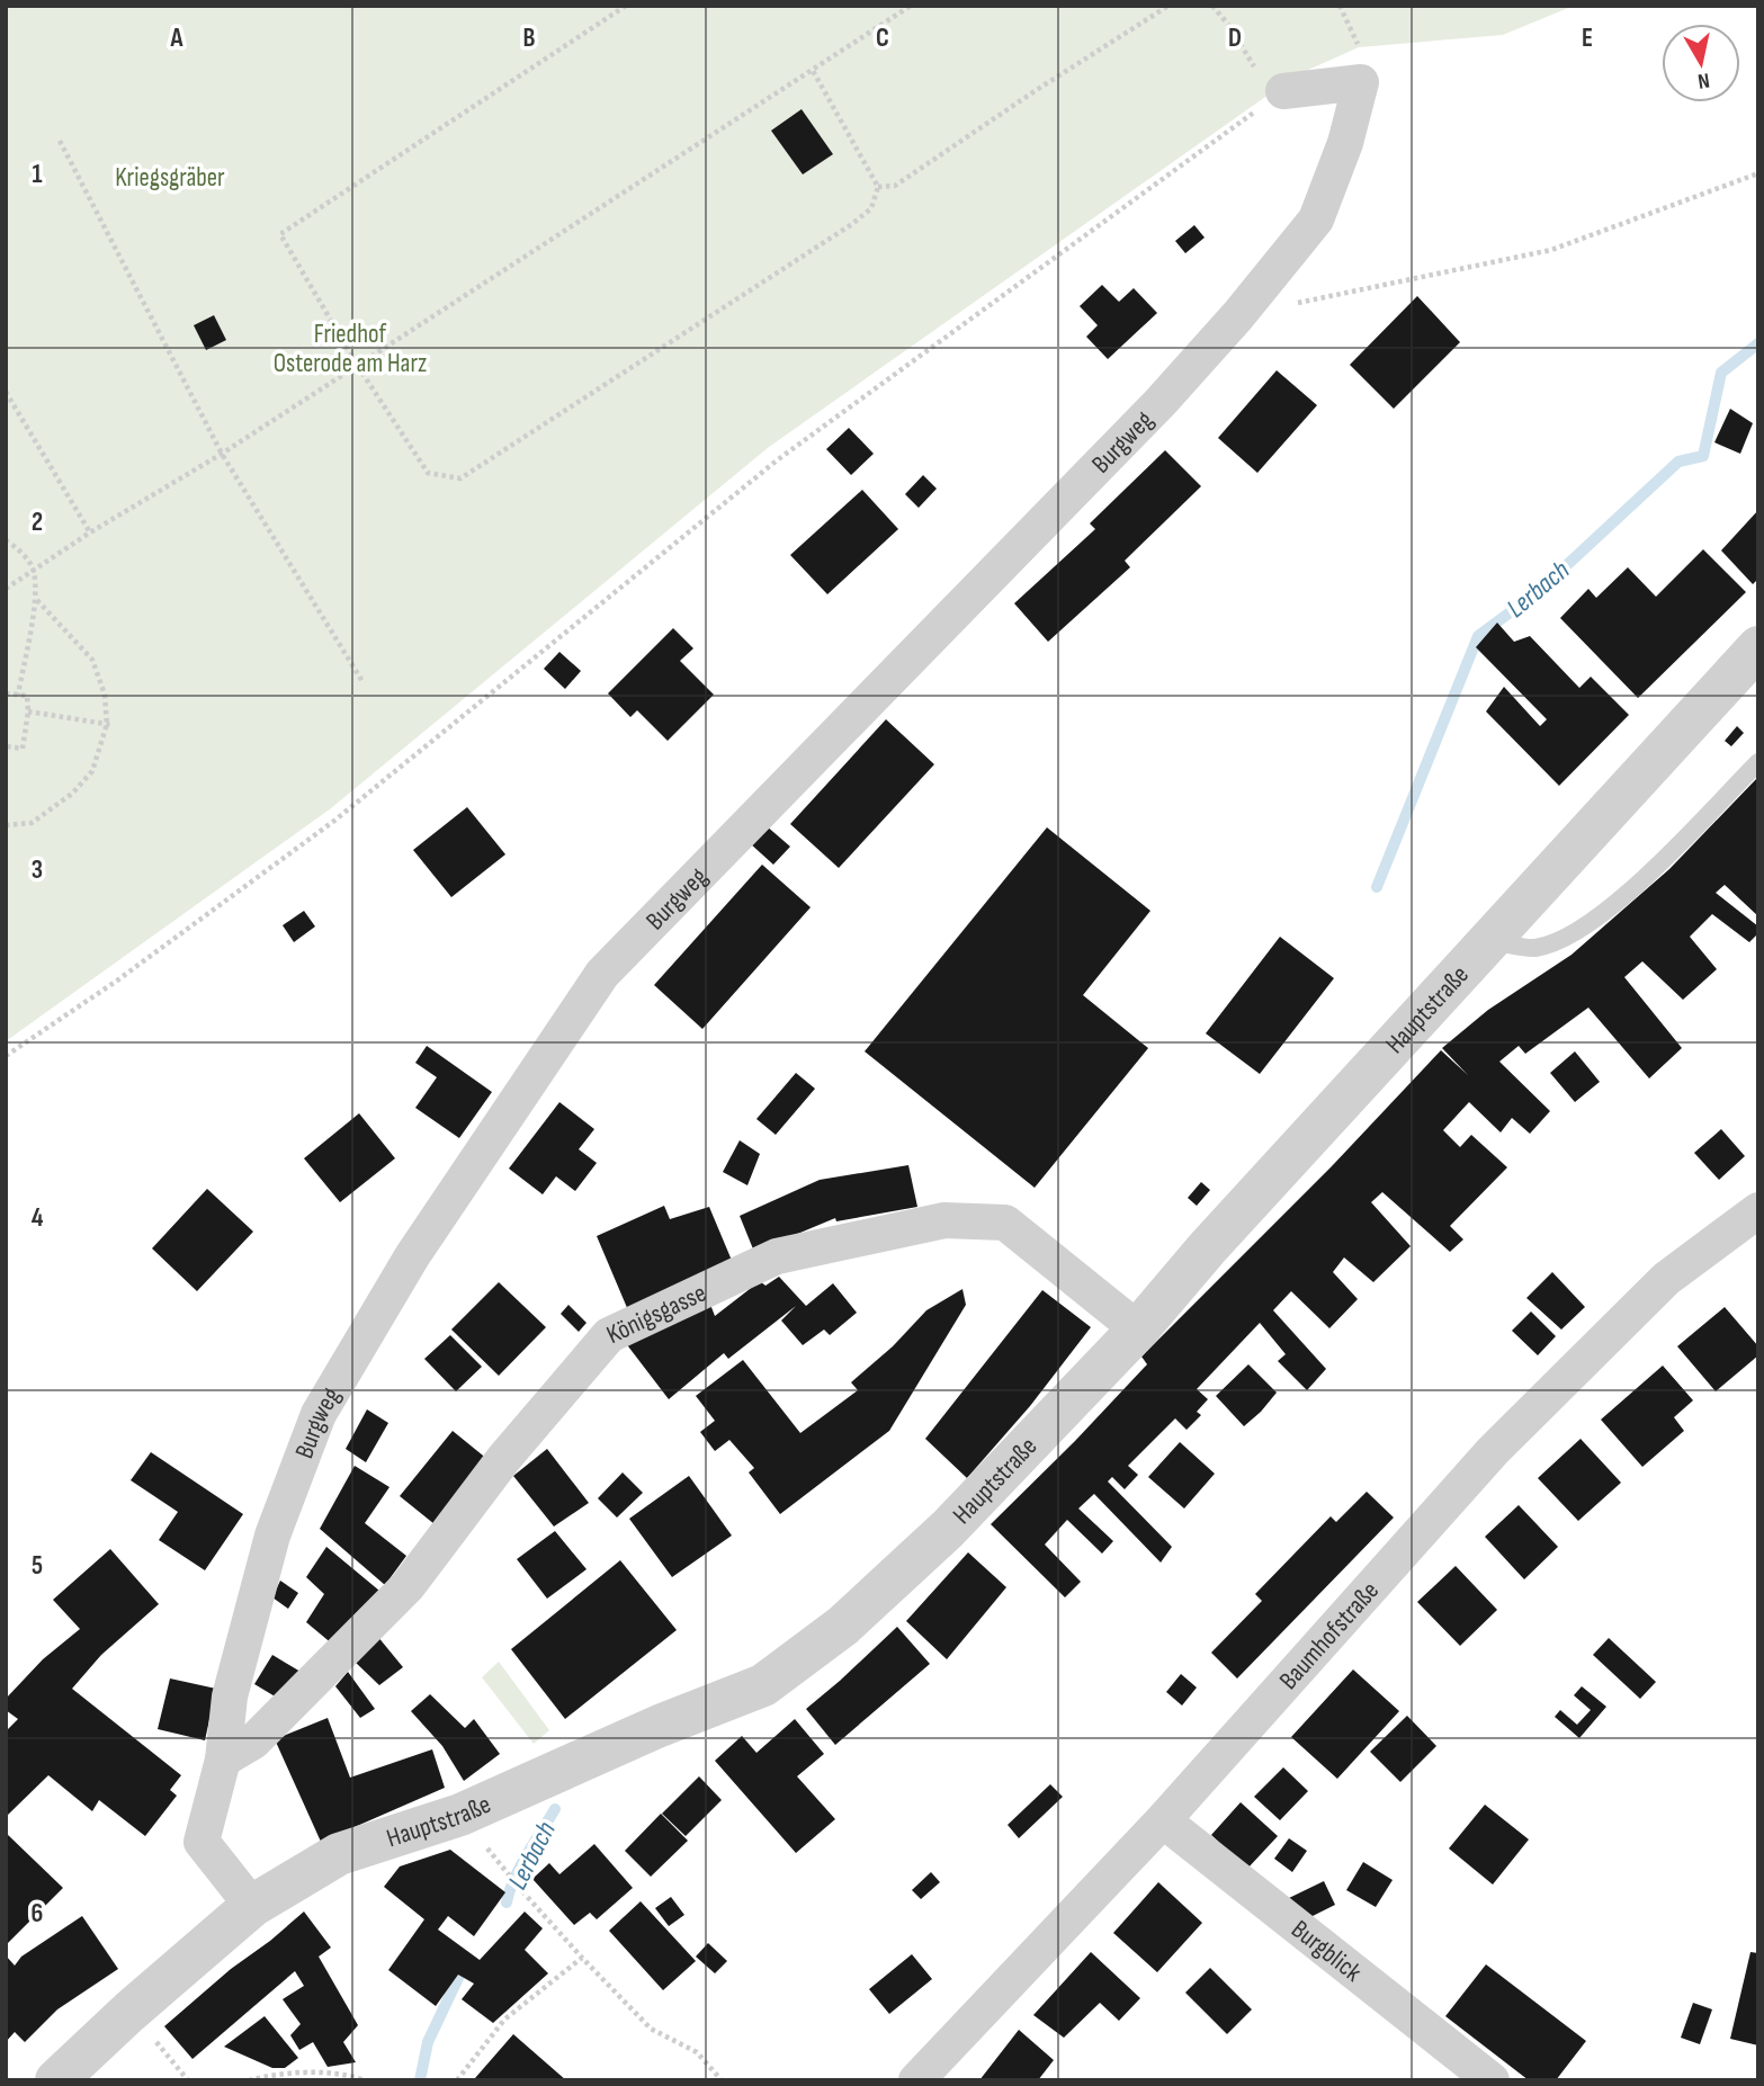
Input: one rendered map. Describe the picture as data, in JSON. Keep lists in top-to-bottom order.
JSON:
{
  "streets": {
    "street": [
      "Burgweg",
      "Hauptstraße",
      "Königsgasse",
      "Baumhofstraße",
      "Burgblick"
    ]
  },
  "crossings": [
    ["Burgweg", "Hauptstraße"],
    ["Burgweg", "Königsgasse"],
    ["Hauptstraße", "Königsgasse"],
    ["Baumhofstraße", "Burgblick"]
  ],
  "water": ["Lerbach"],
  "parks": ["Kriegsgräber", "Friedhof Osterode am Harz"],
  "north": "bottom",
  "grid": {
    "columns": [
      "A",
      "B",
      "C",
      "D",
      "E"
    ],
    "rows": [
      "1",
      "2",
      "3",
      "4",
      "5",
      "6"
    ]
  }
}
